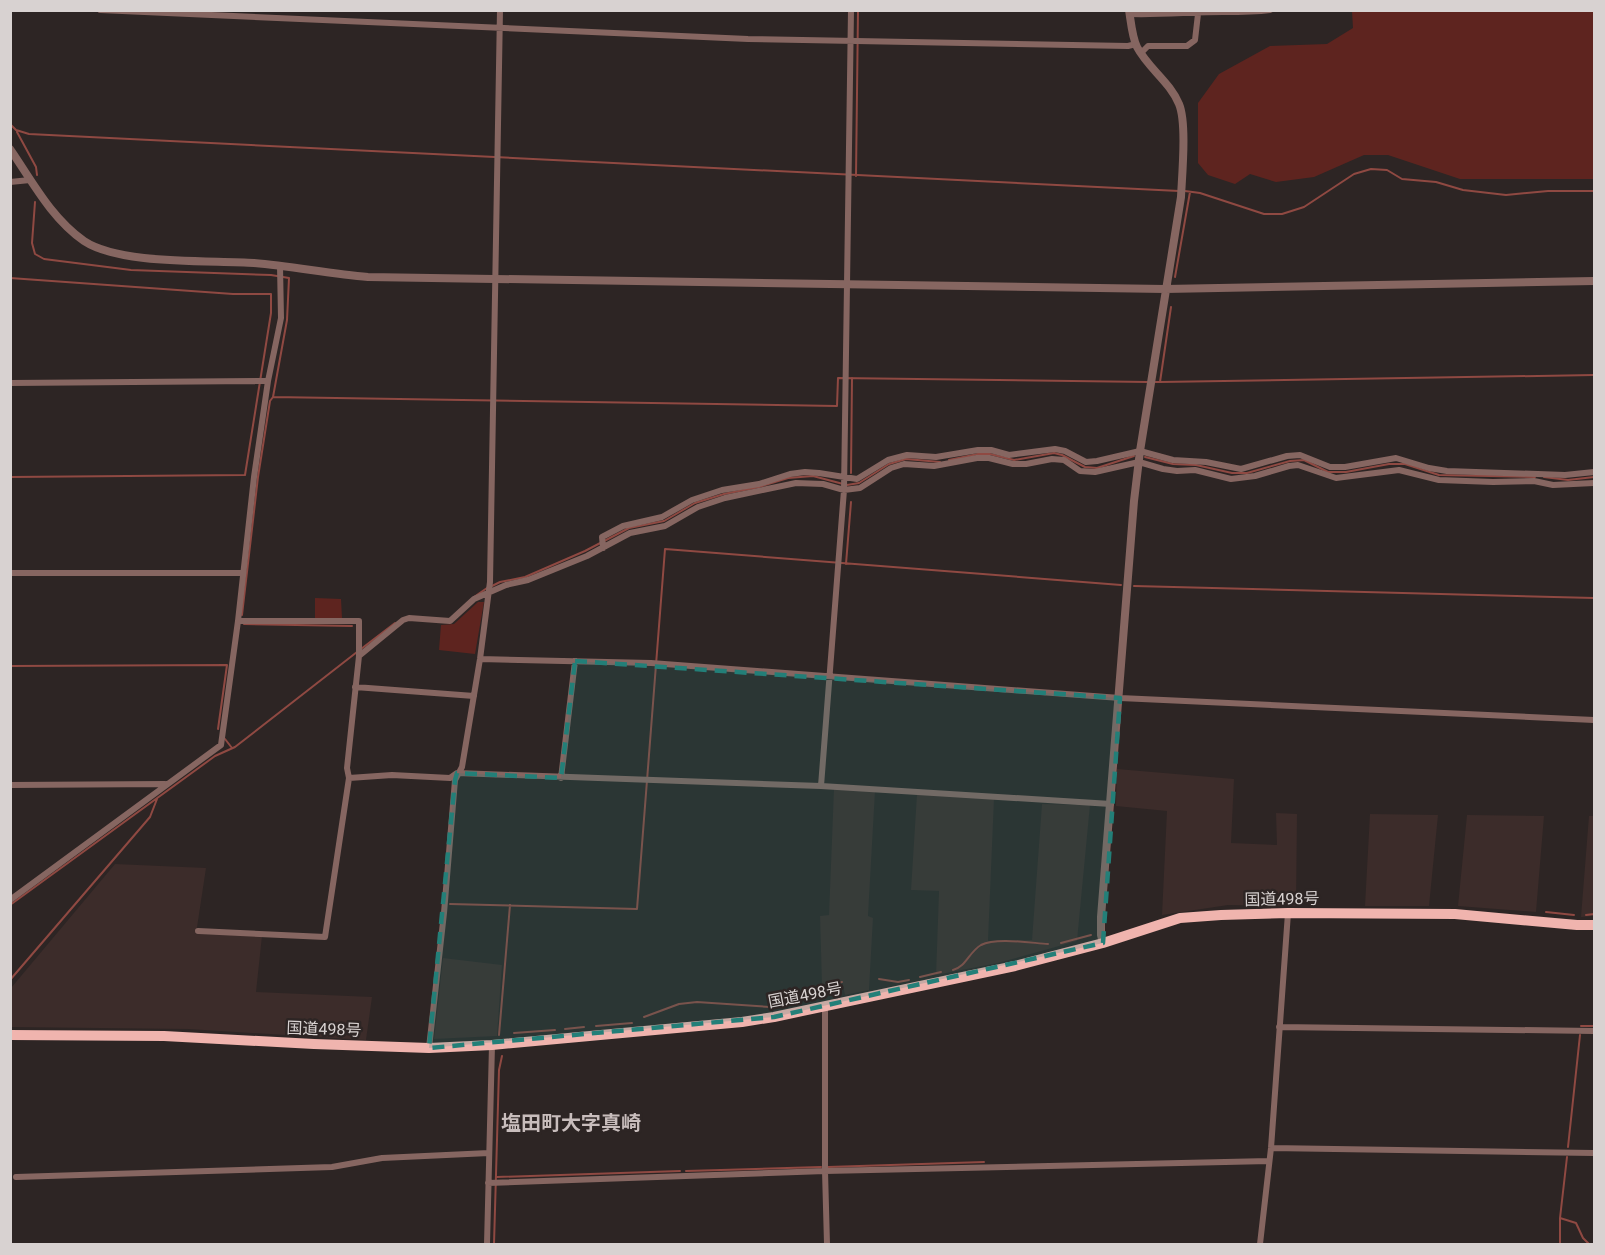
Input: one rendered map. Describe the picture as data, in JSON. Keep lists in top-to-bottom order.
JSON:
{
  "streets": {
    "highway": ["国道498号"]
  },
  "districts": ["塩田町大字真崎"]
}
